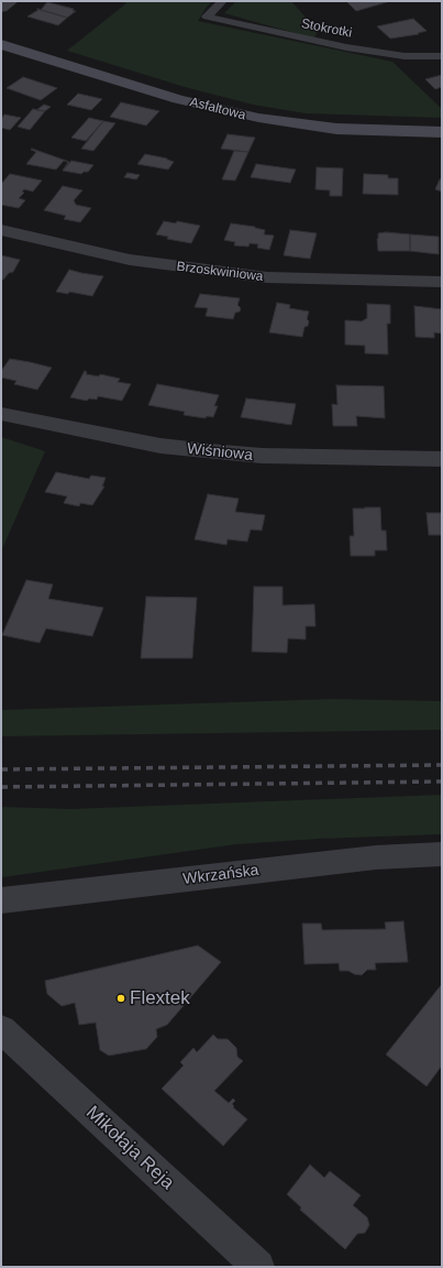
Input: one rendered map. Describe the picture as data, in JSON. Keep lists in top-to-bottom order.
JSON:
{
  "streets": {
    "street": [
      "Asfaltowa",
      "Brzoskwiniowa",
      "Wiśniowa",
      "Wkrzańska",
      "Mikołaja Reja"
    ],
    "lane": ["Stokrotki"]
  },
  "places": ["Flextek"]
}
